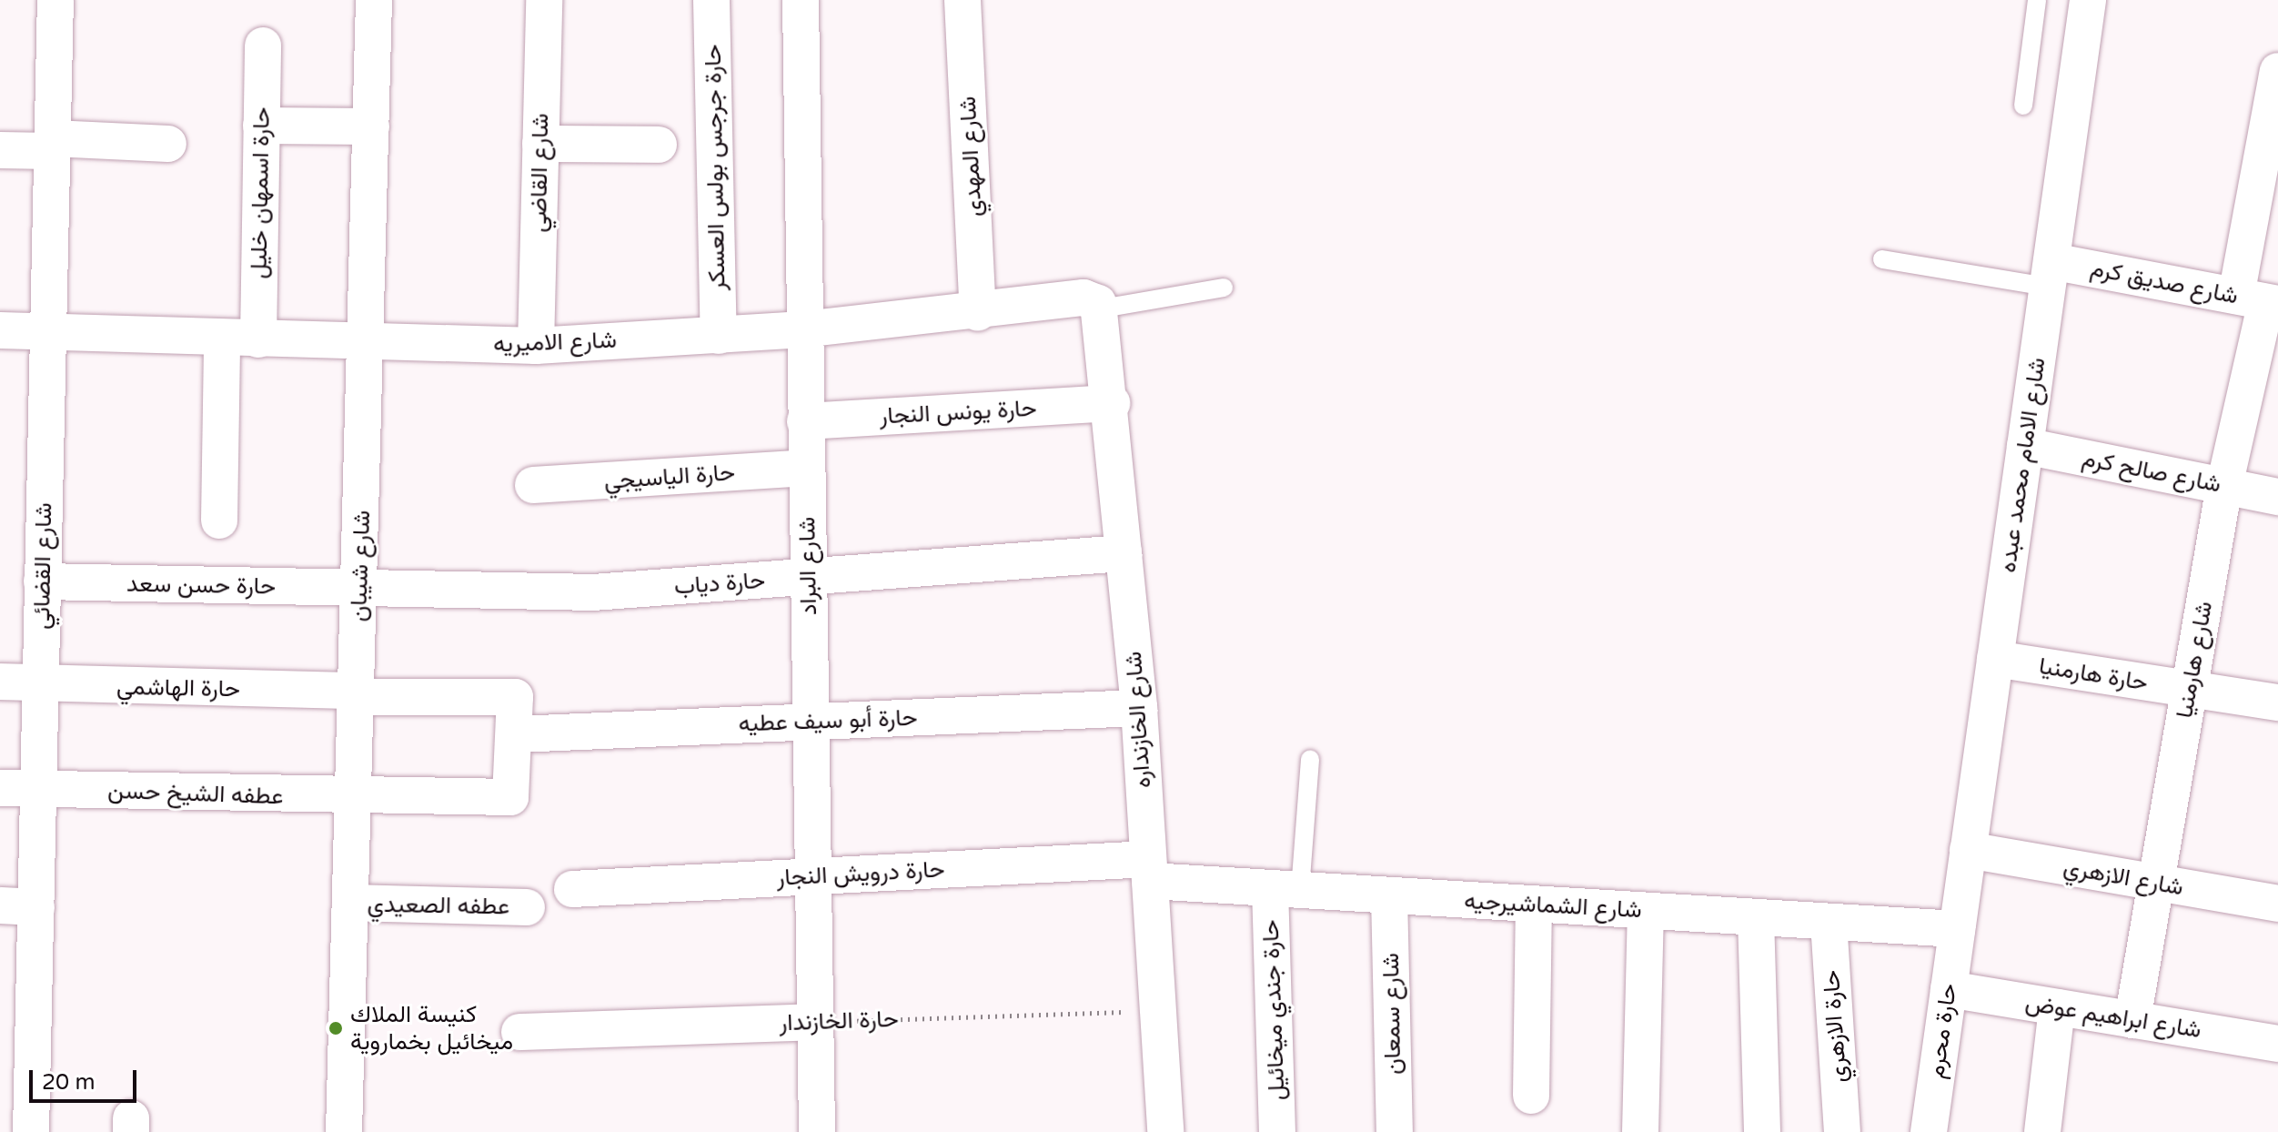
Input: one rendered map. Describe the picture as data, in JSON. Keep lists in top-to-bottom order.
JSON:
{
  "streets": {
    "street": [
      "شارع المهدي",
      "حارة جرجس بولس العسكر",
      "شارع القاضي",
      "حارة اسمهان خليل",
      "شارع صديق كرم",
      "شارع الاميريه",
      "حارة يونس النجار",
      "شارع الامام محمد عبده",
      "شارع صالح كرم",
      "حارة الياسيجي",
      "شارع القضائي",
      "شارع شيبان",
      "شارع البراد",
      "حارة دياب",
      "حارة حسن سعد",
      "شارع هارمنيا",
      "حارة هارمنيا",
      "حارة الهاشمي",
      "شارع الخازنداره",
      "حارة أبو سيف عطيه",
      "عطفه الشيخ حسن",
      "حارة درويش النجار",
      "شارع الازهري",
      "عطفه الصعيدي",
      "شارع الشماشيرجيه",
      "حارة جندي ميخائيل",
      "شارع سمعان",
      "شارع ابراهيم عوض",
      "حارة الخازندار",
      "حارة الازهري",
      "حارة محرم"
    ]
  },
  "crossings": [
    ["شارع المهدي", "شارع الاميريه"],
    ["حارة جرجس بولس العسكر", "شارع الاميريه"],
    ["شارع القاضي", "شارع الاميريه"],
    ["حارة اسمهان خليل", "شارع الاميريه"],
    ["شارع صديق كرم", "شارع الامام محمد عبده"],
    ["شارع صديق كرم", "شارع هارمنيا"],
    ["شارع الاميريه", "شارع القضائي"],
    ["شارع الاميريه", "شارع شيبان"],
    ["شارع الاميريه", "شارع البراد"],
    ["شارع الاميريه", "شارع الخازنداره"],
    ["حارة يونس النجار", "شارع البراد"],
    ["حارة يونس النجار", "شارع الخازنداره"],
    ["شارع الامام محمد عبده", "شارع صالح كرم"],
    ["شارع الامام محمد عبده", "حارة هارمنيا"],
    ["شارع الامام محمد عبده", "شارع الازهري"],
    ["شارع الامام محمد عبده", "شارع الشماشيرجيه"],
    ["شارع الامام محمد عبده", "حارة محرم"],
    ["شارع صالح كرم", "شارع هارمنيا"],
    ["حارة الياسيجي", "شارع البراد"],
    ["شارع القضائي", "حارة حسن سعد"],
    ["شارع القضائي", "حارة الهاشمي"],
    ["شارع القضائي", "عطفه الشيخ حسن"],
    ["شارع شيبان", "حارة دياب"],
    ["شارع شيبان", "حارة حسن سعد"],
    ["شارع شيبان", "حارة الهاشمي"],
    ["شارع شيبان", "عطفه الشيخ حسن"],
    ["شارع شيبان", "عطفه الصعيدي"],
    ["شارع البراد", "حارة دياب"],
    ["شارع البراد", "حارة أبو سيف عطيه"],
    ["شارع البراد", "حارة درويش النجار"],
    ["شارع البراد", "حارة الخازندار"],
    ["حارة دياب", "حارة حسن سعد"],
    ["حارة دياب", "شارع الخازنداره"],
    ["شارع هارمنيا", "حارة هارمنيا"],
    ["شارع هارمنيا", "شارع الازهري"],
    ["شارع هارمنيا", "شارع ابراهيم عوض"],
    ["حارة الهاشمي", "حارة أبو سيف عطيه"],
    ["حارة الهاشمي", "عطفه الشيخ حسن"],
    ["شارع الخازنداره", "حارة أبو سيف عطيه"],
    ["شارع الخازنداره", "حارة درويش النجار"],
    ["شارع الخازنداره", "شارع الشماشيرجيه"],
    ["شارع الخازنداره", "حارة الخازندار"],
    ["حارة أبو سيف عطيه", "عطفه الشيخ حسن"],
    ["حارة درويش النجار", "شارع الشماشيرجيه"],
    ["شارع الشماشيرجيه", "حارة جندي ميخائيل"],
    ["شارع الشماشيرجيه", "شارع سمعان"],
    ["شارع الشماشيرجيه", "حارة الازهري"],
    ["شارع الشماشيرجيه", "حارة محرم"],
    ["شارع ابراهيم عوض", "حارة محرم"]
  ],
  "places": ["كنيسة الملاك ميخائيل بخماروية"],
  "scale_bar": "20 m"
}
